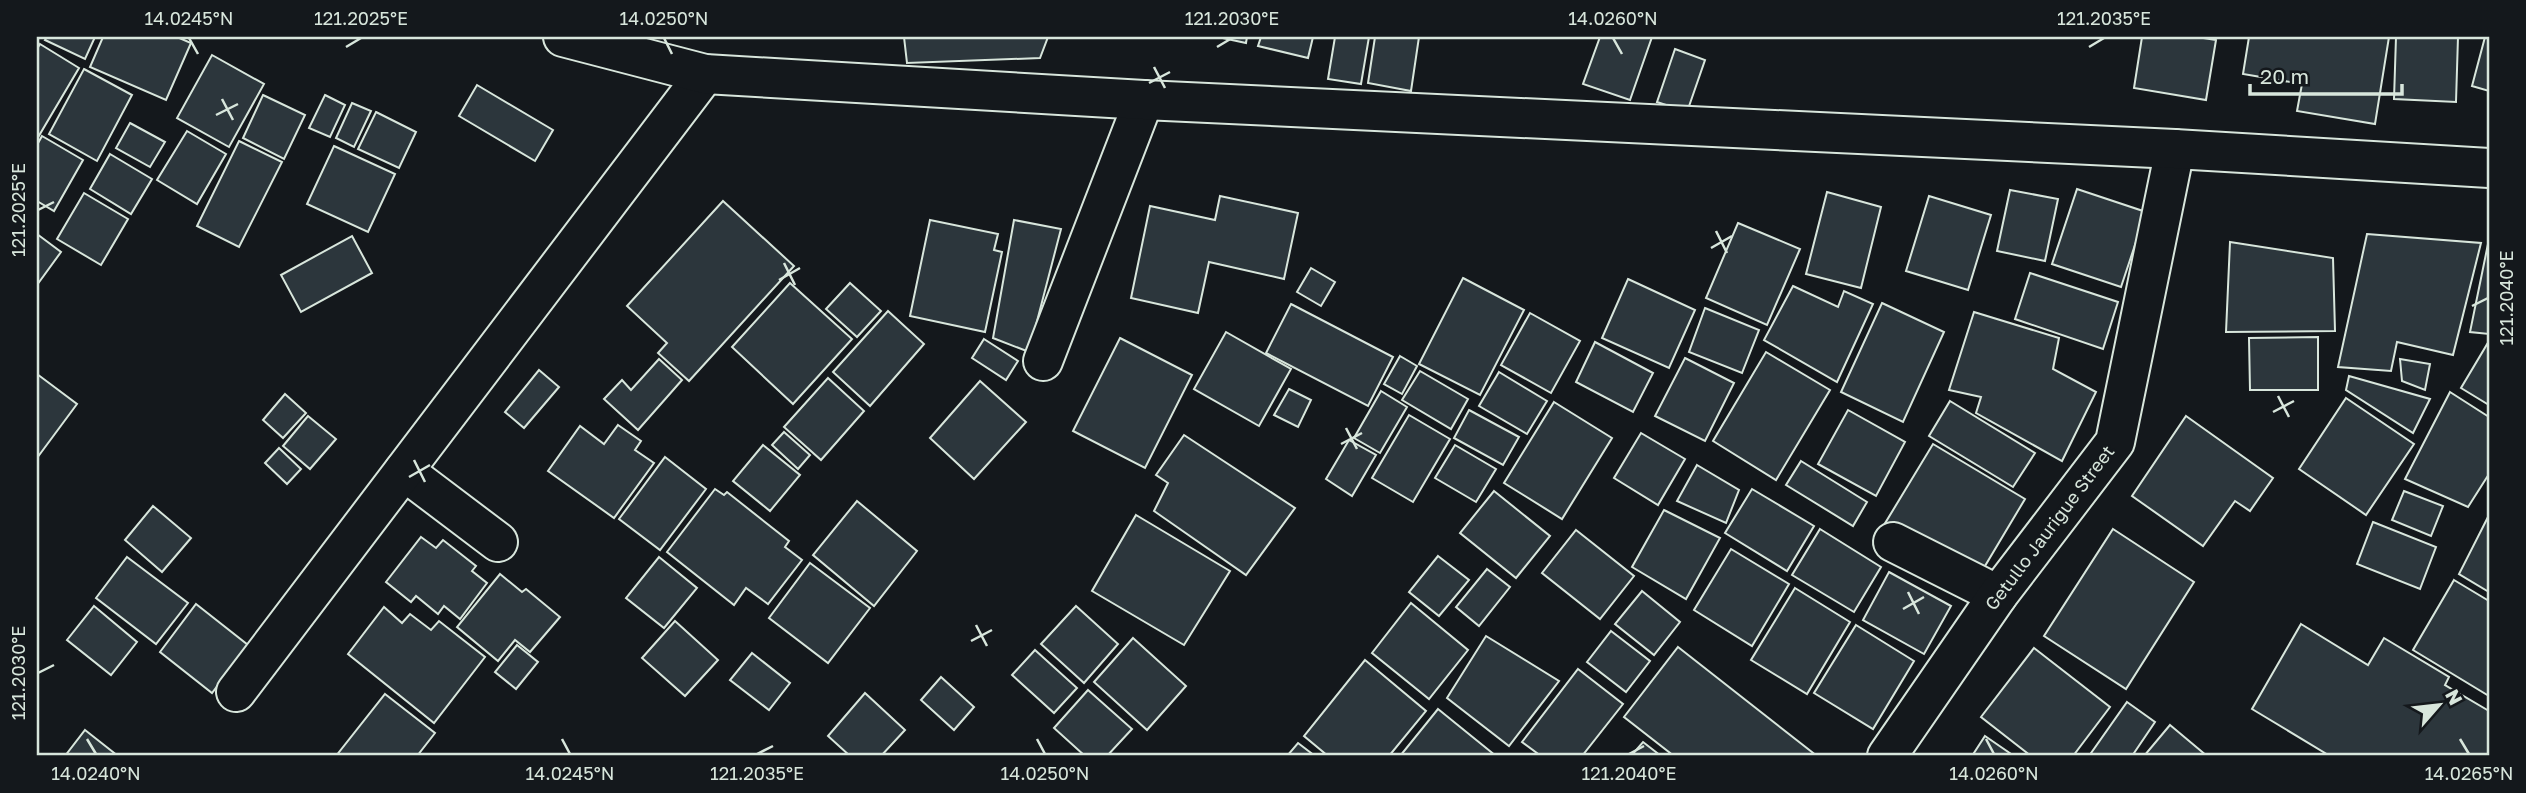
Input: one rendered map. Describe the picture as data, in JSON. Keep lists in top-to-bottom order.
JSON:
{
  "streets": {
    "main road": ["Getullo Jaurigue Street"]
  },
  "scale_bar": "20 m",
  "north": "top right",
  "coordinates": [
    "14.0245°N",
    "121.2025°E",
    "14.0250°N",
    "121.2030°E",
    "14.0260°N",
    "121.2035°E",
    "121.2040°E",
    "14.0240°N",
    "14.0265°N"
  ]
}
